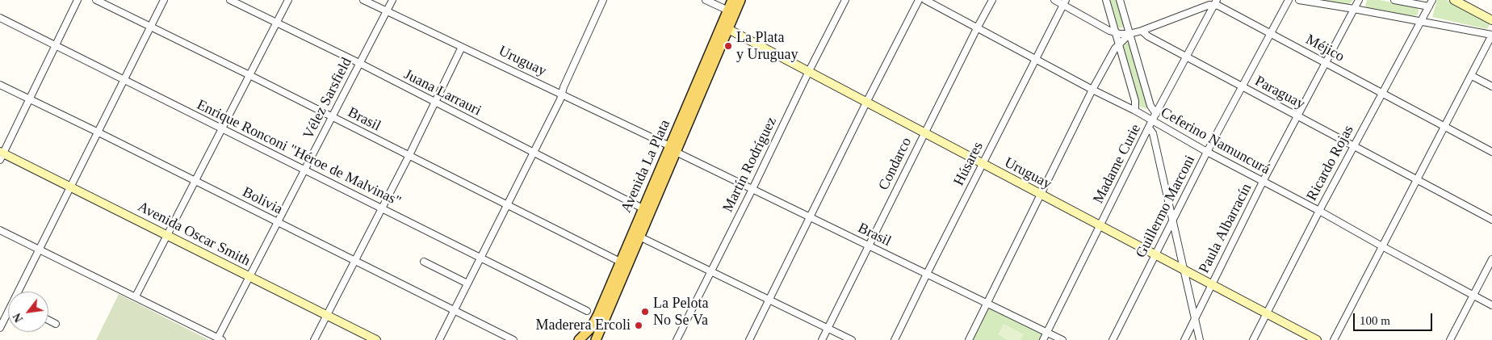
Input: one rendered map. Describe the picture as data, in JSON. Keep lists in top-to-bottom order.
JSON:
{
  "streets": {
    "main road": ["Avenida La Plata"],
    "street": [
      "Méjico",
      "Uruguay",
      "Juana Larrauri",
      "Paraguay",
      "Vélez Sarsfield",
      "Brasil",
      "Ceferino Namuncurá",
      "Enrique Ronconi \"Héroe de Malvinas\"",
      "Ricardo Rojas",
      "Condarco",
      "Húsares",
      "Madame Curie",
      "Martín Rodríguez",
      "Bolivia",
      "Guillermo Marconi",
      "Paula Albarracín",
      "Avenida Oscar Smith"
    ]
  },
  "crossings": [
    ["Méjico", "Ricardo Rojas"],
    ["Méjico", "Madame Curie"],
    ["Méjico", "Guillermo Marconi"],
    ["Méjico", "Paula Albarracín"],
    ["Uruguay", "Vélez Sarsfield"],
    ["Uruguay", "Brasil"],
    ["Uruguay", "Ricardo Rojas"],
    ["Uruguay", "Condarco"],
    ["Uruguay", "Húsares"],
    ["Uruguay", "Madame Curie"],
    ["Uruguay", "Martín Rodríguez"],
    ["Uruguay", "Avenida La Plata"],
    ["Uruguay", "Guillermo Marconi"],
    ["Uruguay", "Paula Albarracín"],
    ["Juana Larrauri", "Vélez Sarsfield"],
    ["Juana Larrauri", "Avenida La Plata"],
    ["Paraguay", "Ricardo Rojas"],
    ["Paraguay", "Madame Curie"],
    ["Paraguay", "Guillermo Marconi"],
    ["Paraguay", "Paula Albarracín"],
    ["Vélez Sarsfield", "Brasil"],
    ["Vélez Sarsfield", "Enrique Ronconi \"Héroe de Malvinas\""],
    ["Vélez Sarsfield", "Bolivia"],
    ["Vélez Sarsfield", "Avenida Oscar Smith"],
    ["Brasil", "Condarco"],
    ["Brasil", "Húsares"],
    ["Brasil", "Madame Curie"],
    ["Brasil", "Martín Rodríguez"],
    ["Brasil", "Avenida La Plata"],
    ["Ceferino Namuncurá", "Ricardo Rojas"],
    ["Ceferino Namuncurá", "Condarco"],
    ["Ceferino Namuncurá", "Húsares"],
    ["Ceferino Namuncurá", "Madame Curie"],
    ["Ceferino Namuncurá", "Guillermo Marconi"],
    ["Ceferino Namuncurá", "Paula Albarracín"]
  ],
  "places": ["La Plata y Uruguay", "La Pelota No Se Va", "Maderera Ercoli"],
  "scale_bar": "100 m",
  "north": "bottom left"
}
